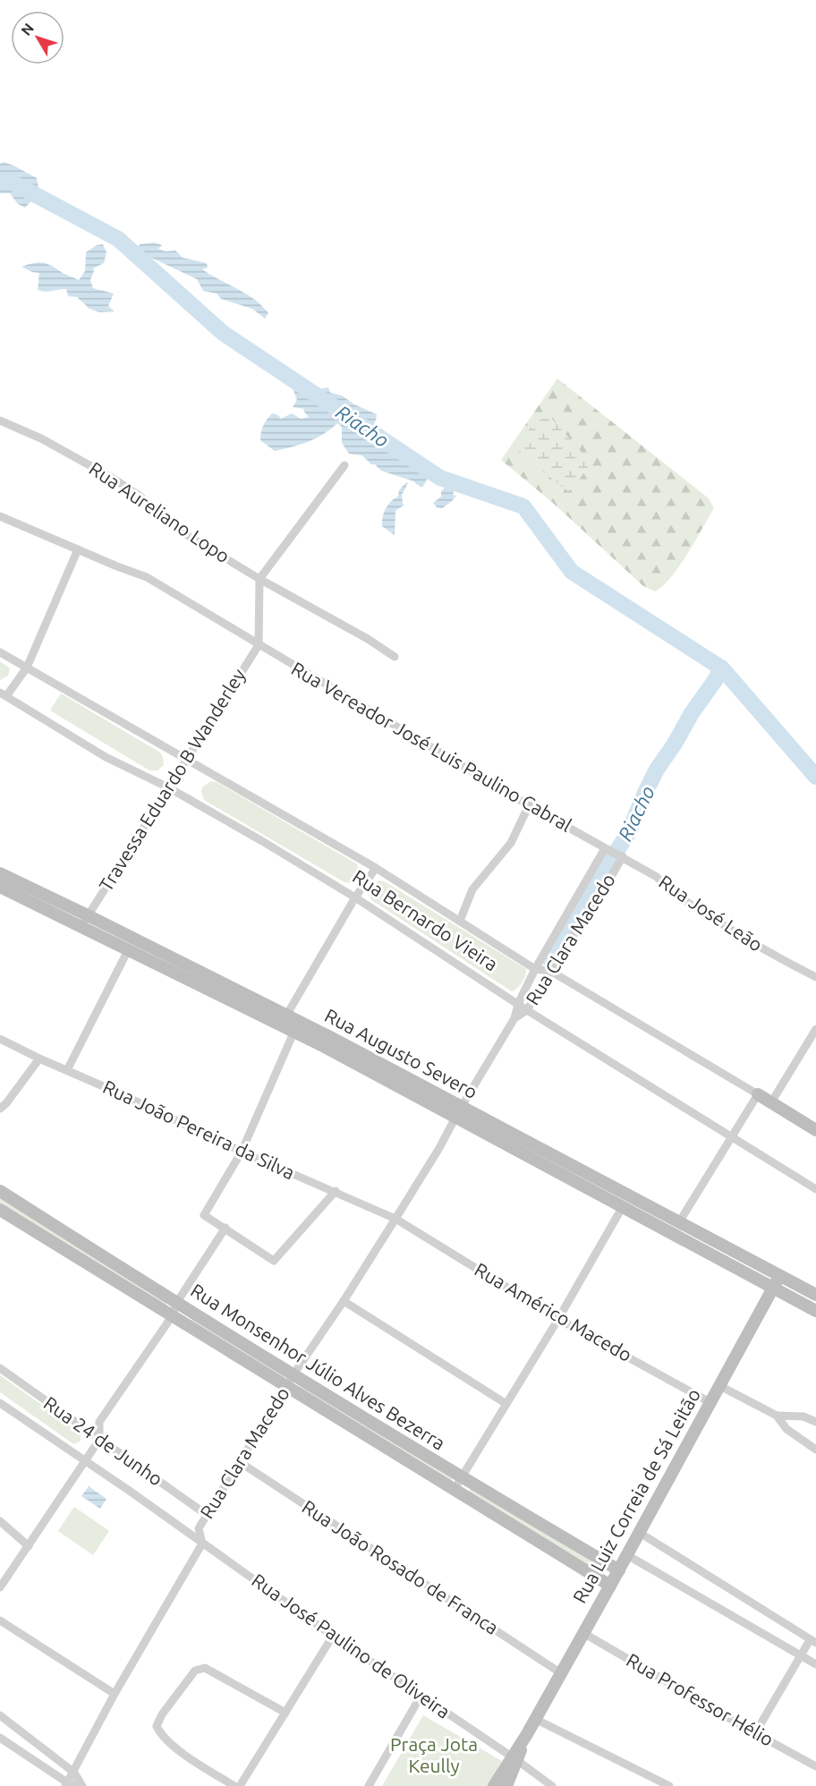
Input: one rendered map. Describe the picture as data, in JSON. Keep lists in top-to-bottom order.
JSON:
{
  "streets": {
    "main road": [
      "Rua Bernardo Vieira",
      "Rua Augusto Severo",
      "Rua Monsenhor Júlio Alves Bezerra",
      "Rua Luiz Correia de Sá Leitão"
    ],
    "street": [
      "Rua Aureliano Lopo",
      "Rua Vereador José Luis Paulino Cabral",
      "Travessa Eduardo B Wanderley",
      "Rua José Leão",
      "Rua Clara Macedo",
      "Rua João Pereira da Silva",
      "Rua Américo Macedo",
      "Rua 24 de Junho",
      "Rua João Rosado de Franca",
      "Rua José Paulino de Oliveira",
      "Rua Professor Hélio"
    ]
  },
  "crossings": [
    ["Rua Vereador José Luis Paulino Cabral", "Travessa Eduardo B Wanderley"],
    ["Rua Vereador José Luis Paulino Cabral", "Rua José Leão"],
    ["Rua Vereador José Luis Paulino Cabral", "Rua Clara Macedo"],
    ["Travessa Eduardo B Wanderley", "Rua Bernardo Vieira"],
    ["Travessa Eduardo B Wanderley", "Rua Augusto Severo"],
    ["Rua José Leão", "Rua Clara Macedo"],
    ["Rua Bernardo Vieira", "Rua Clara Macedo"],
    ["Rua Clara Macedo", "Rua Augusto Severo"],
    ["Rua Clara Macedo", "Rua João Pereira da Silva"],
    ["Rua Clara Macedo", "Rua Américo Macedo"],
    ["Rua Clara Macedo", "Rua Monsenhor Júlio Alves Bezerra"],
    ["Rua Clara Macedo", "Rua 24 de Junho"],
    ["Rua Clara Macedo", "Rua João Rosado de Franca"],
    ["Rua Clara Macedo", "Rua José Paulino de Oliveira"],
    ["Rua Augusto Severo", "Rua Luiz Correia de Sá Leitão"],
    ["Rua João Pereira da Silva", "Rua Américo Macedo"],
    ["Rua Américo Macedo", "Rua Luiz Correia de Sá Leitão"],
    ["Rua Monsenhor Júlio Alves Bezerra", "Rua Luiz Correia de Sá Leitão"],
    ["Rua 24 de Junho", "Rua José Paulino de Oliveira"],
    ["Rua Luiz Correia de Sá Leitão", "Rua João Rosado de Franca"],
    ["Rua Luiz Correia de Sá Leitão", "Rua José Paulino de Oliveira"],
    ["Rua Luiz Correia de Sá Leitão", "Rua Professor Hélio"]
  ],
  "water": ["Riacho"],
  "parks": ["Praça Jota Keully"],
  "north": "top left"
}
